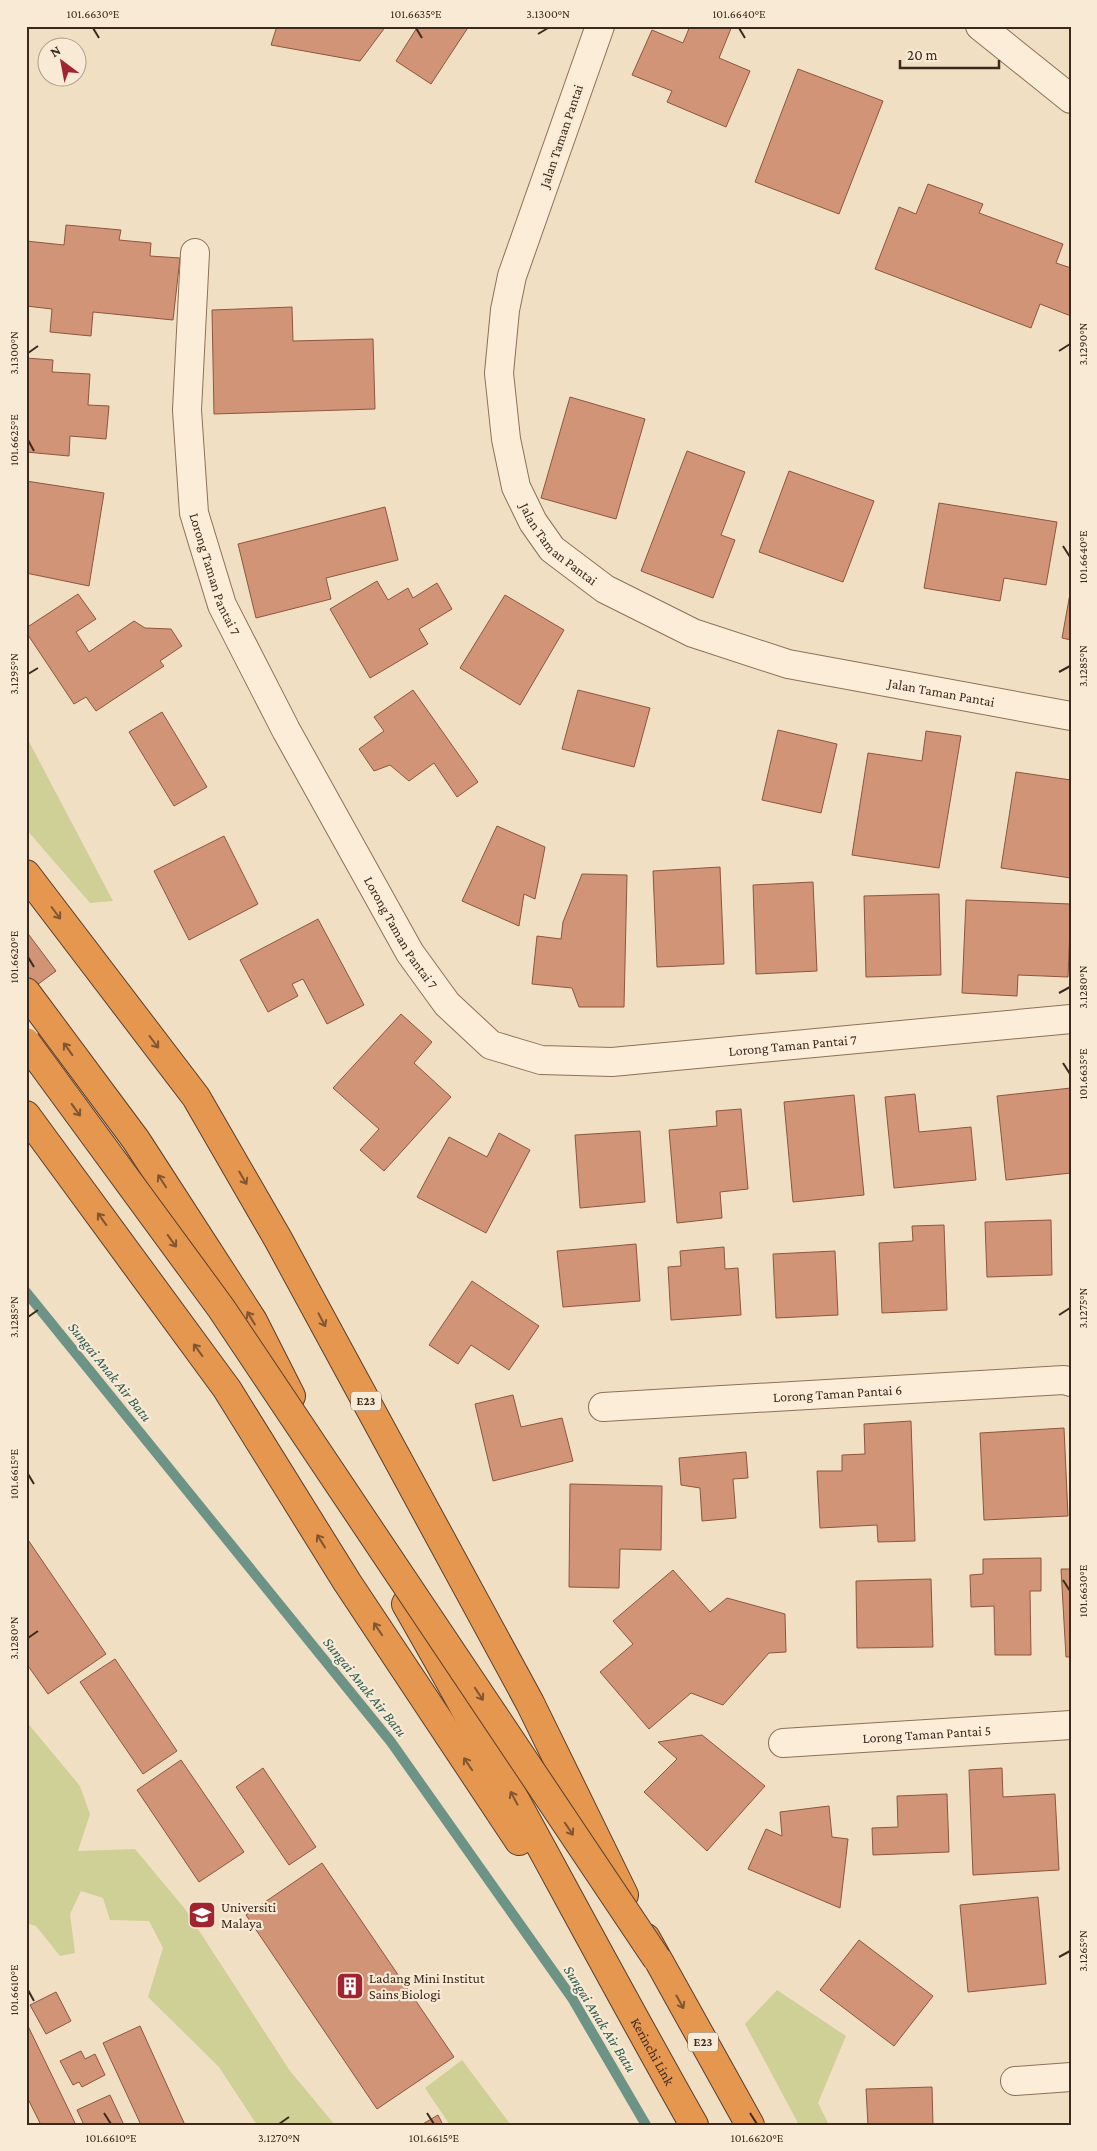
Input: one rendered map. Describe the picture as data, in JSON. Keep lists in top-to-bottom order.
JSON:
{
  "streets": {
    "highway": ["E23", "Kerinchi Link"],
    "street": [
      "Jalan Taman Pantai",
      "Lorong Taman Pantai 7",
      "Lorong Taman Pantai 6",
      "Lorong Taman Pantai 5"
    ]
  },
  "water": ["Sungai Anak Air Batu"],
  "places": {
    "school or university": ["Universiti Malaya"],
    "building": ["Ladang Mini Institut Sains Biologi"]
  },
  "scale_bar": "20 m",
  "north": "top left",
  "coordinates": [
    "101.6630°E",
    "101.6635°E",
    "3.1300°N",
    "101.6640°E",
    "3.1290°N",
    "101.6625°E",
    "3.1285°N",
    "3.1295°N",
    "101.6620°E",
    "3.1280°N",
    "3.1275°N",
    "101.6615°E",
    "3.1265°N",
    "101.6610°E",
    "3.1270°N"
  ]
}
